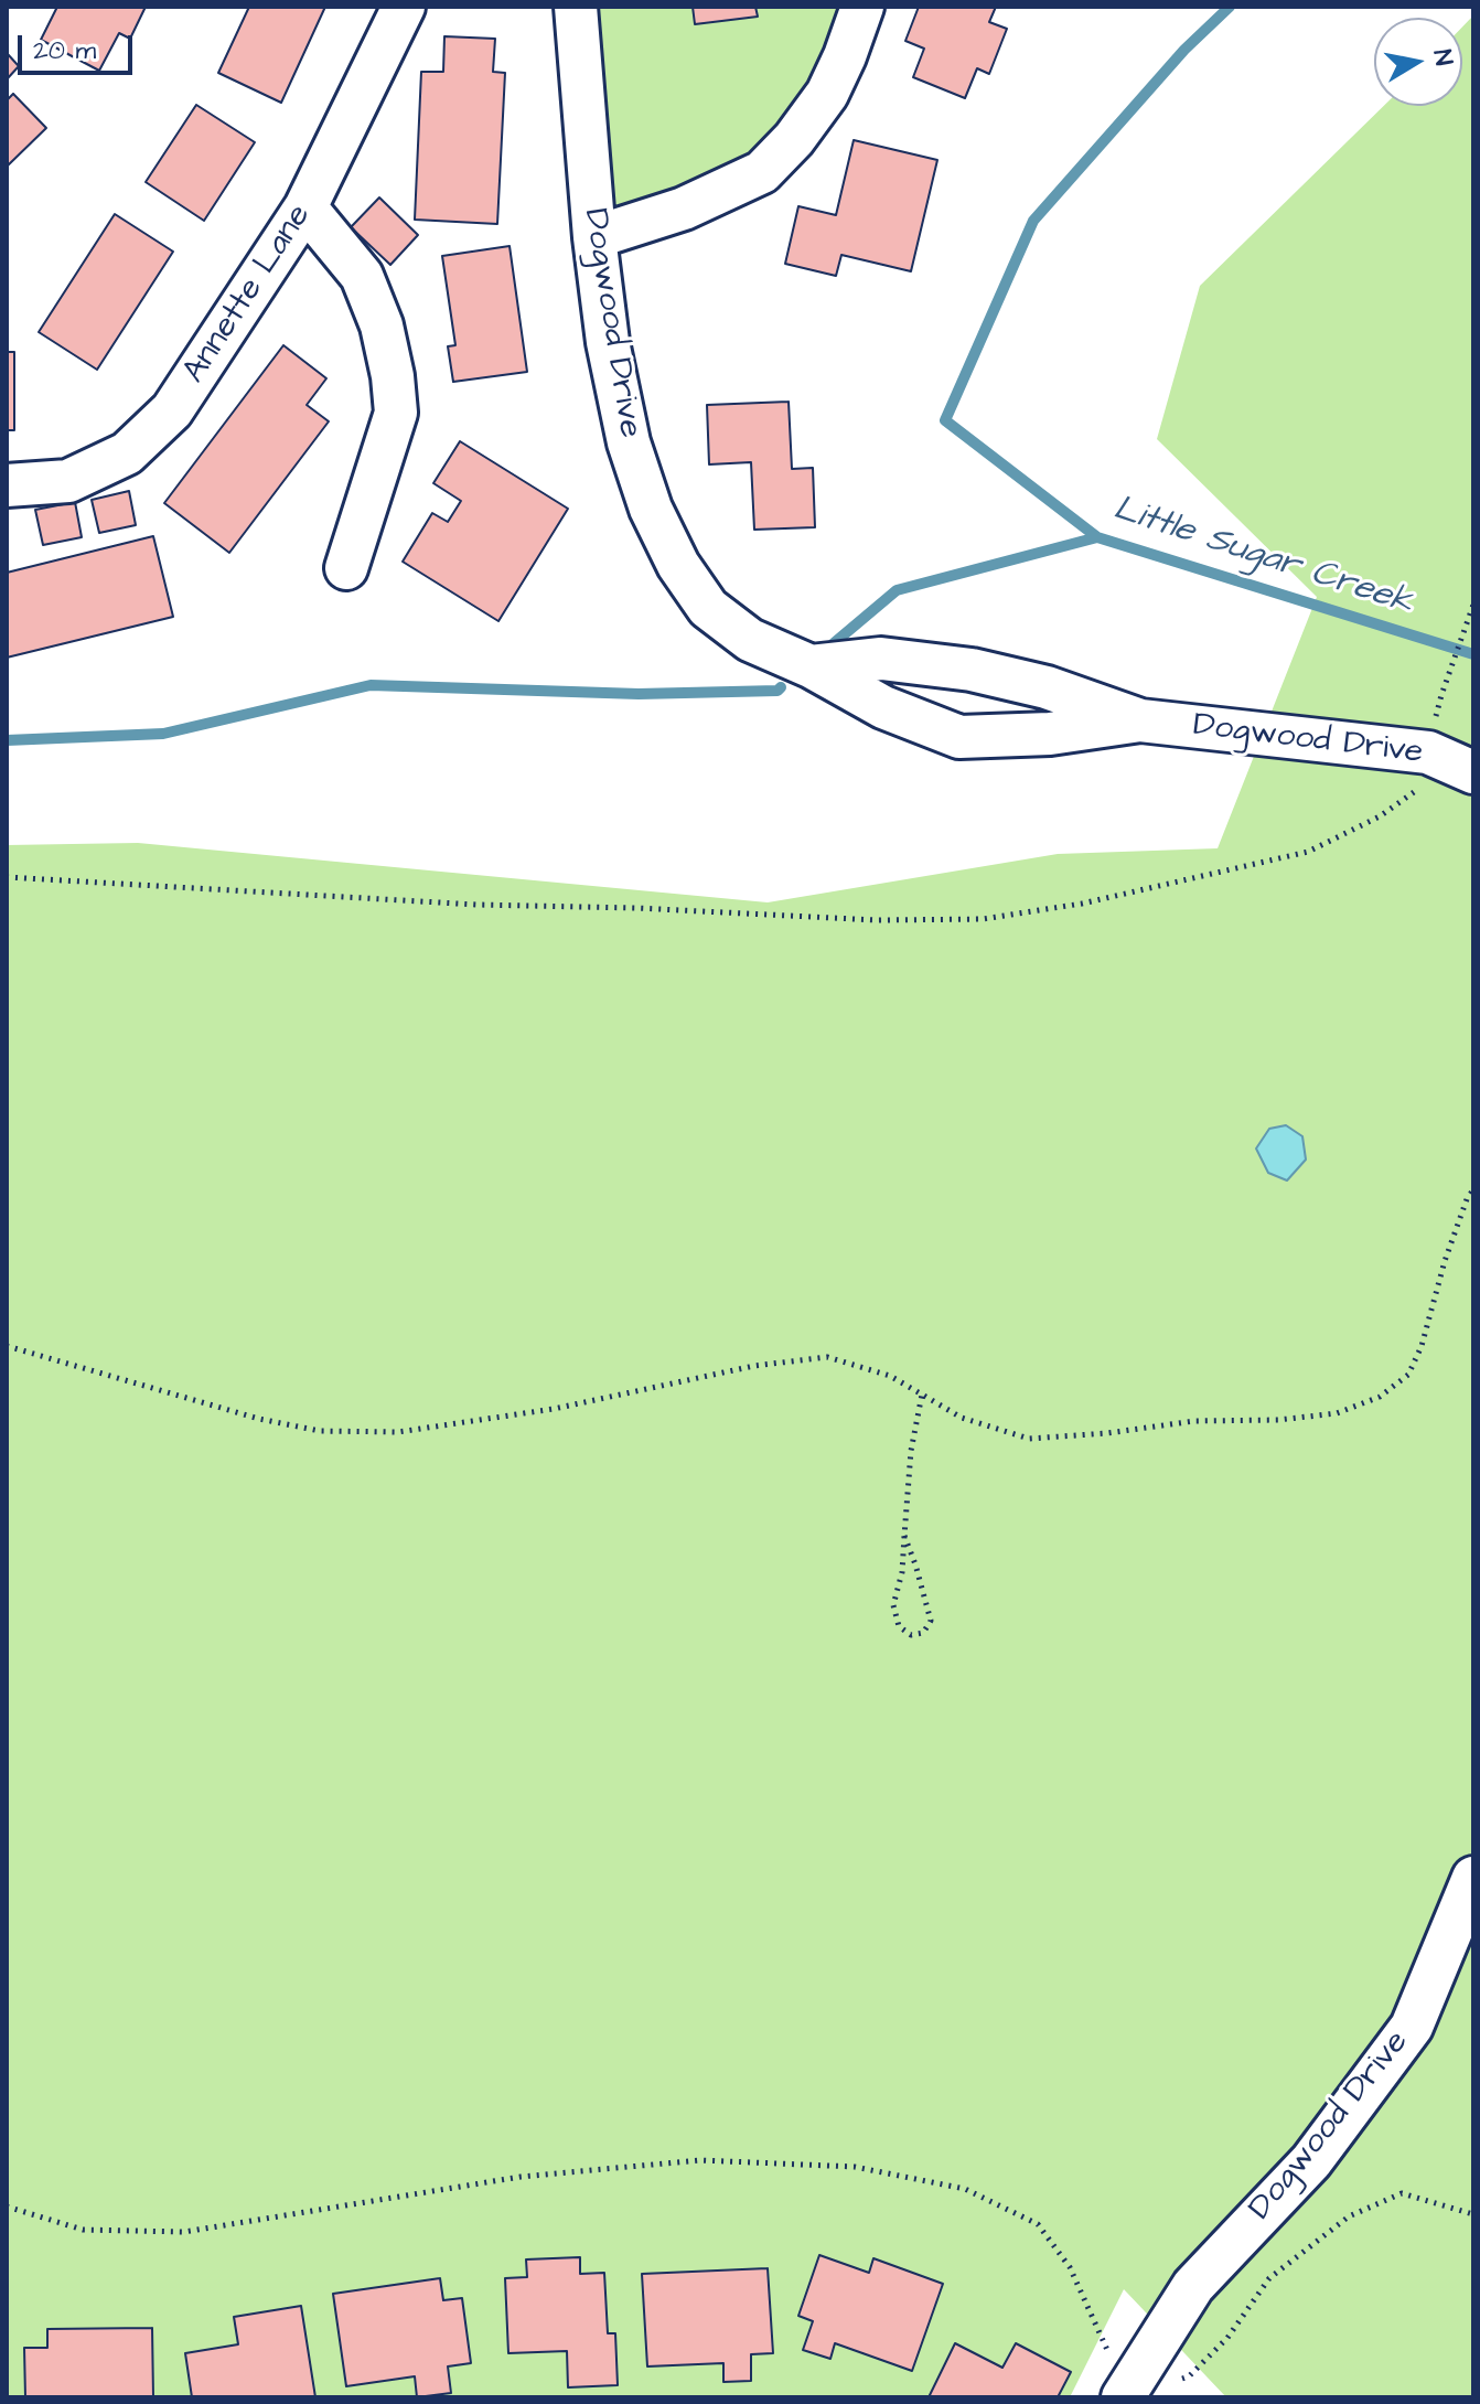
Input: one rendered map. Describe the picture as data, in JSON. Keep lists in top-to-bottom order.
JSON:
{
  "streets": {
    "street": ["Annette Lane", "Dogwood Drive"]
  },
  "water": ["Little Sugar Creek"],
  "scale_bar": "20 m",
  "north": "right"
}
